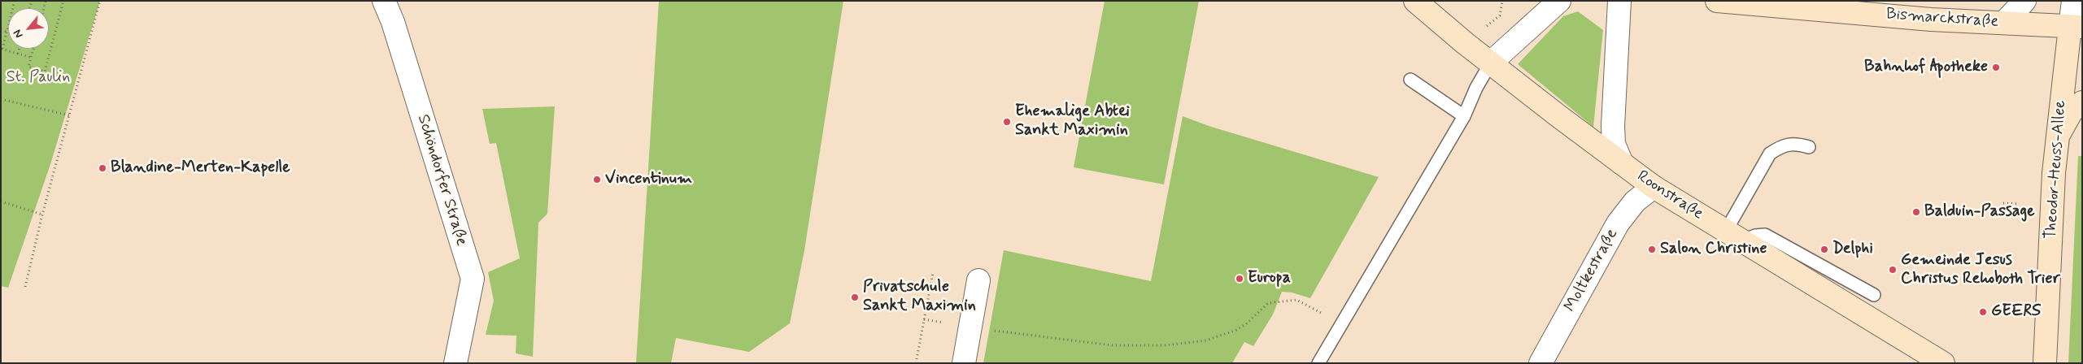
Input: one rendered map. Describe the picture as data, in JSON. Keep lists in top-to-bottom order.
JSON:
{
  "streets": {
    "main road": ["Bismarckstraße", "Theodor-Heuss-Allee", "Roonstraße"],
    "street": ["Schöndorfer Straße", "Moltkestraße"]
  },
  "crossings": [
    ["Bismarckstraße", "Theodor-Heuss-Allee"],
    ["Roonstraße", "Moltkestraße"]
  ],
  "parks": ["St. Paulin"],
  "places": [
    "Bahnhof Apotheke",
    "Ehemalige Abtei Sankt Maximin",
    "Blandine-Merten-Kapelle",
    "Vincentinum",
    "Balduin-Passage",
    "Salon Christine",
    "Delphi",
    "Gemeinde Jesus Christus Rehoboth Trier",
    "Europa",
    "Privatschule Sankt Maximin",
    "GEERS"
  ],
  "north": "bottom left"
}
